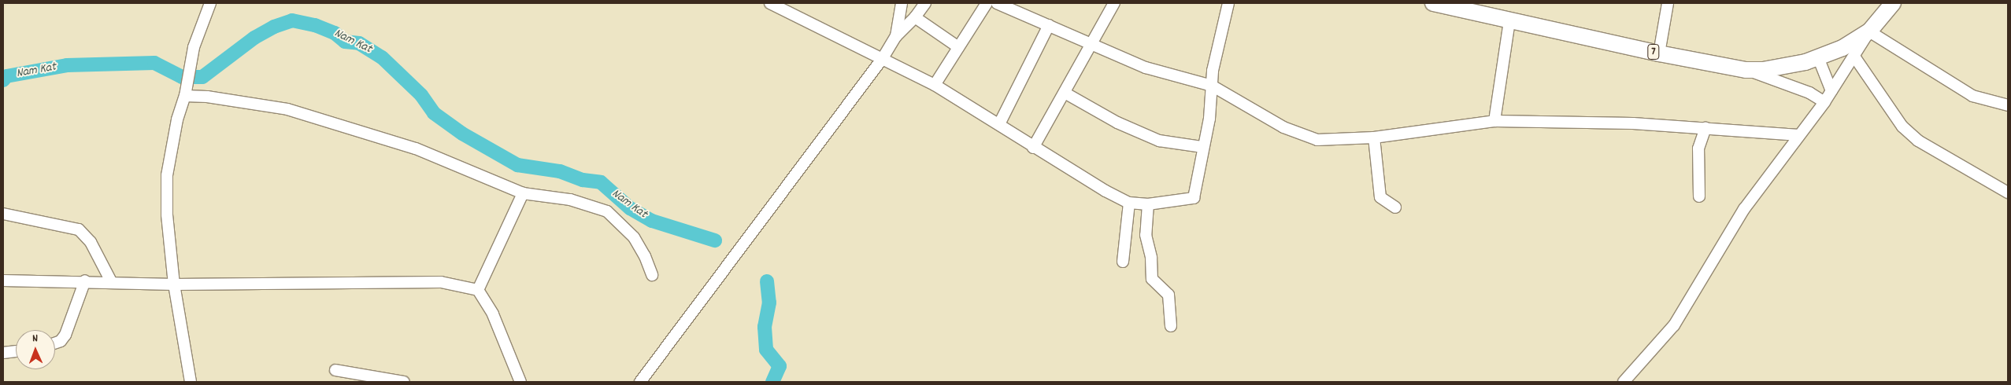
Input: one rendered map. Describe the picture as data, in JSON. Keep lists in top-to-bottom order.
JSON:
{
  "streets": {
    "highway": ["7"]
  },
  "water": ["Nam Kat"],
  "north": "top"
}
